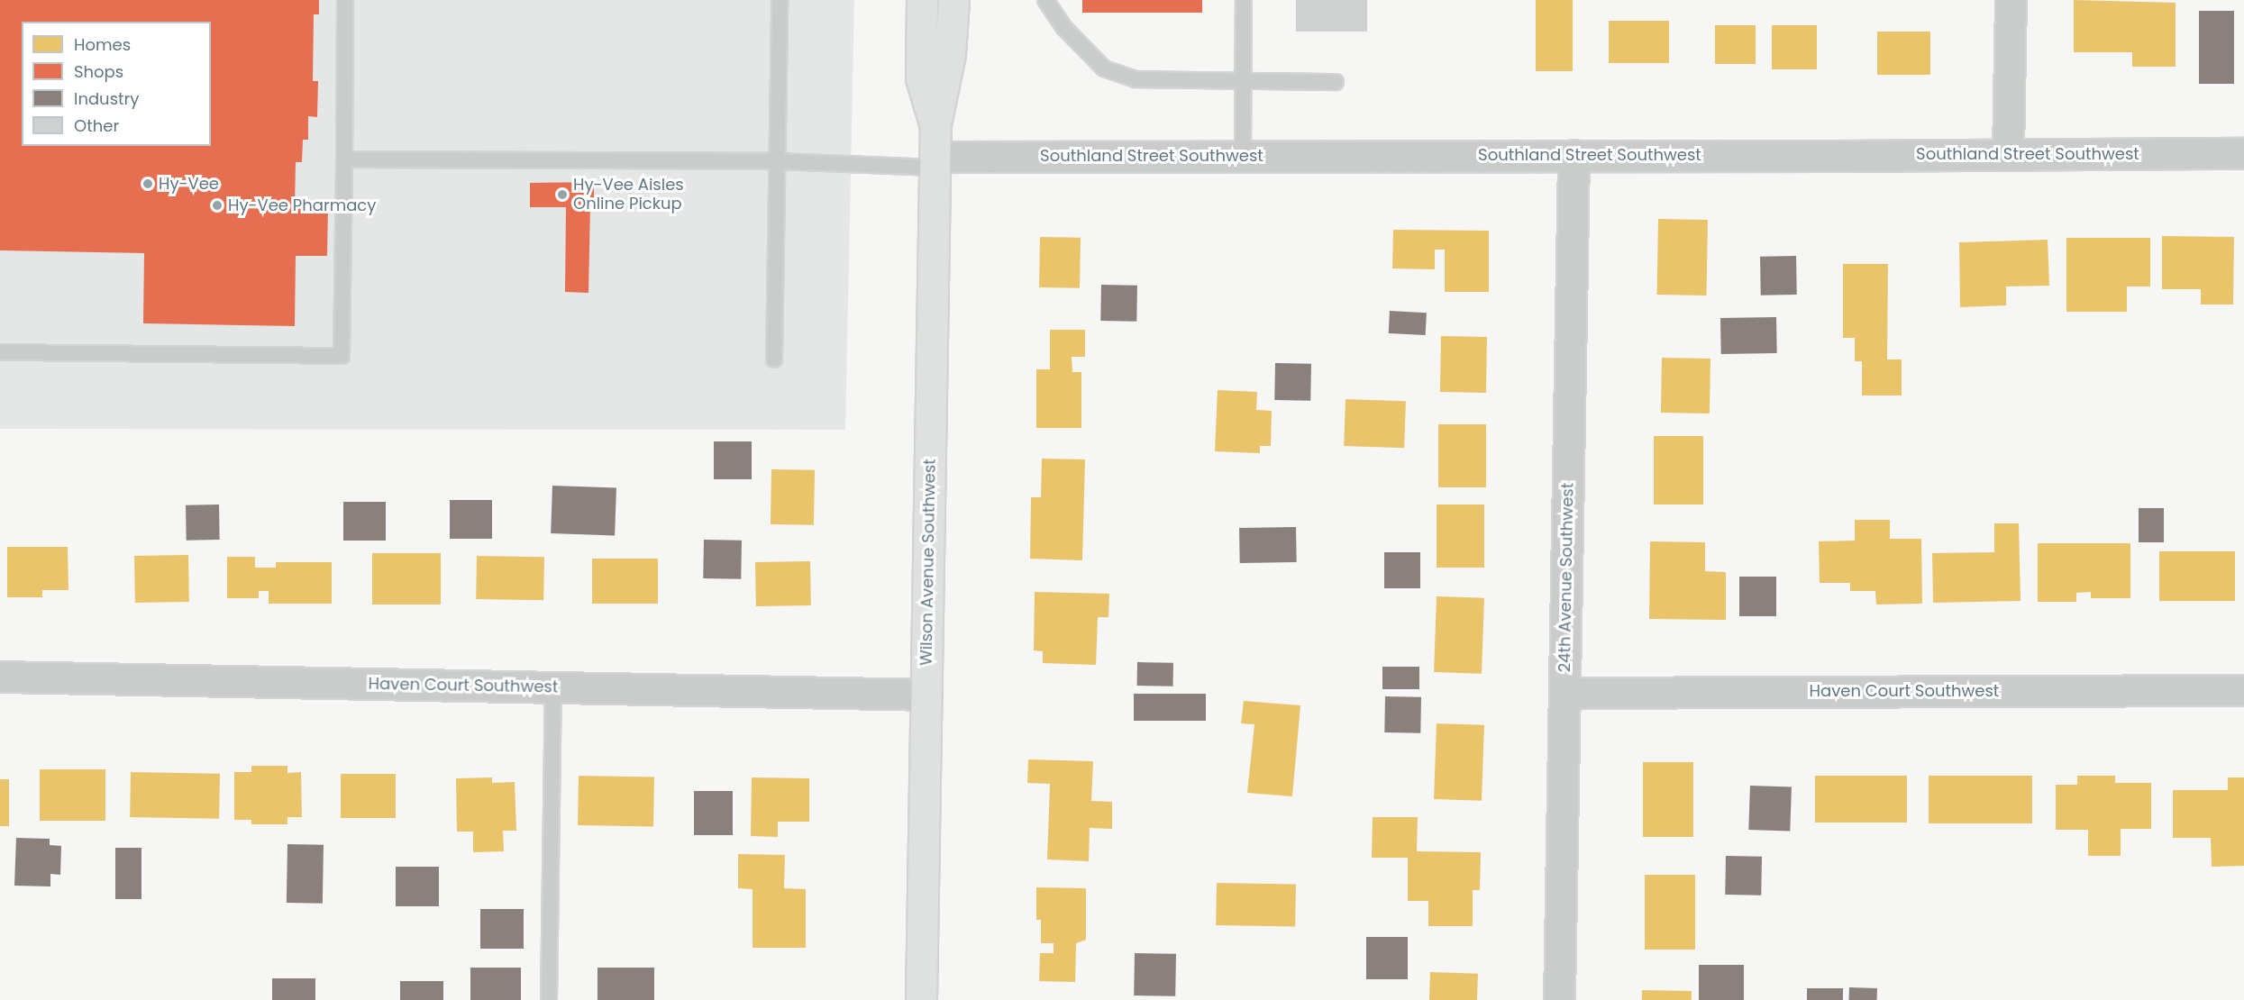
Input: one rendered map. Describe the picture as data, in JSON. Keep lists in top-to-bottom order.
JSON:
{
  "streets": {
    "main road": ["Wilson Avenue Southwest"],
    "street": ["Southland Street Southwest", "24th Avenue Southwest", "Haven Court Southwest"]
  },
  "crossings": [
    ["Southland Street Southwest", "Wilson Avenue Southwest"],
    ["Southland Street Southwest", "24th Avenue Southwest"],
    ["Wilson Avenue Southwest", "Haven Court Southwest"],
    ["24th Avenue Southwest", "Haven Court Southwest"]
  ],
  "places": ["Hy-Vee", "Hy-Vee Aisles Online Pickup", "Hy-Vee Pharmacy"],
  "legend": [
    "Homes",
    "Shops",
    "Industry",
    "Other"
  ]
}
